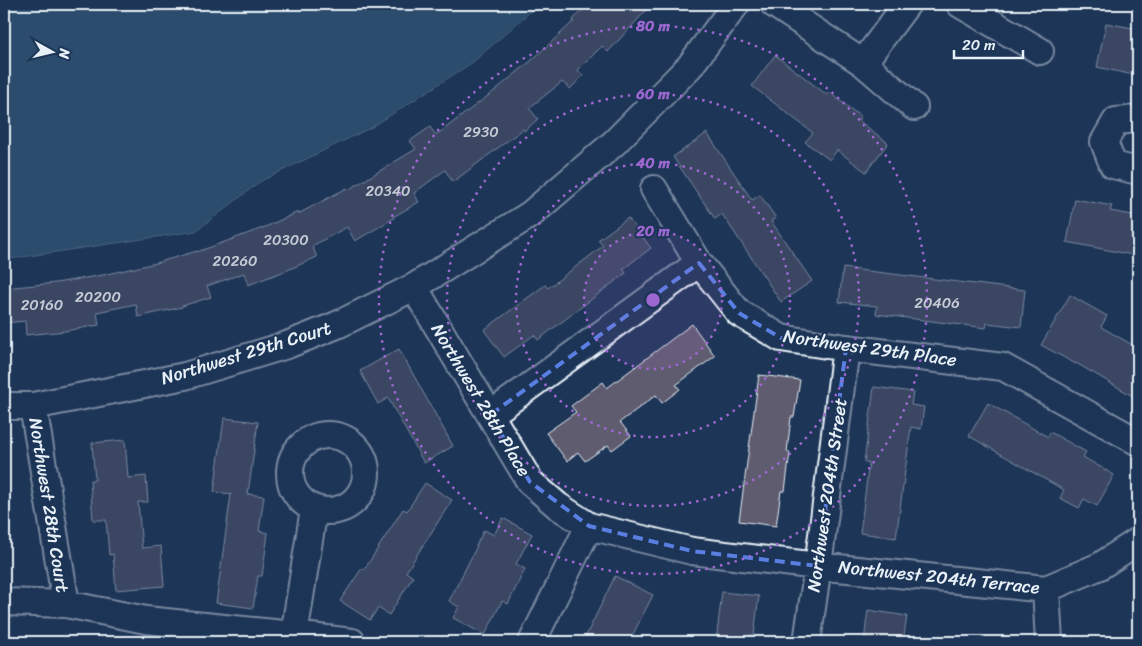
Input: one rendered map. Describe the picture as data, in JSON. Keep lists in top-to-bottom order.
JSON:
{
  "streets": {
    "street": [
      "Northwest 29th Place",
      "Northwest 29th Court",
      "Northwest 28th Place",
      "Northwest 204th Street",
      "Northwest 28th Court",
      "Northwest 204th Terrace"
    ]
  },
  "crossings": [
    ["Northwest 29th Place", "Northwest 204th Street"],
    ["Northwest 29th Court", "Northwest 28th Place"],
    ["Northwest 29th Court", "Northwest 28th Court"],
    ["Northwest 28th Place", "Northwest 204th Street"],
    ["Northwest 28th Place", "Northwest 204th Terrace"],
    ["Northwest 204th Street", "Northwest 204th Terrace"]
  ],
  "house_numbers": [
    "2930",
    "20340",
    "20300",
    "20260",
    "20200",
    "20406",
    "20160"
  ],
  "scale_bar": "20 m",
  "north": "right",
  "rings": [
    "80 m",
    "60 m",
    "40 m",
    "20 m"
  ]
}
